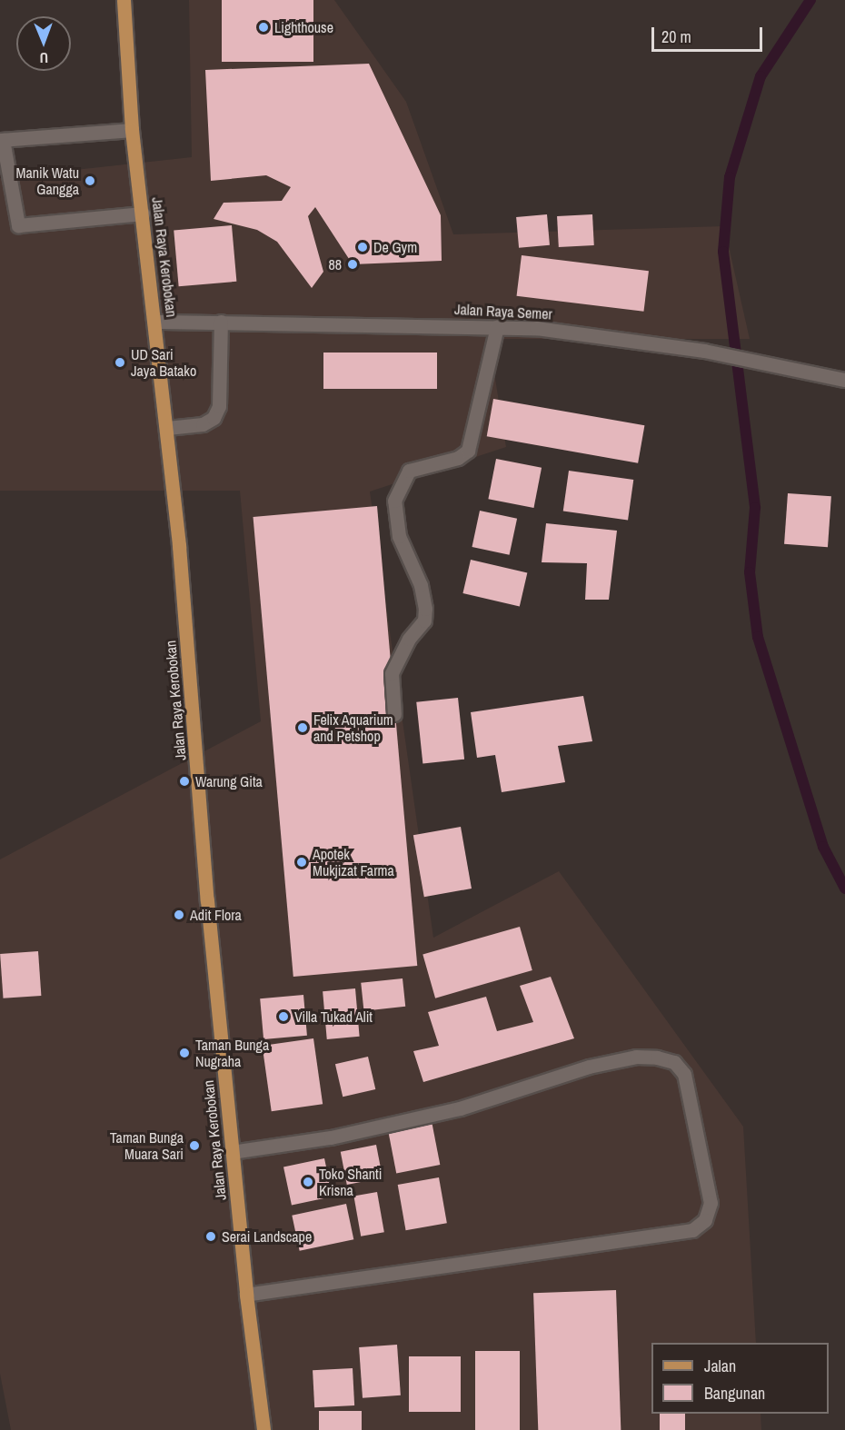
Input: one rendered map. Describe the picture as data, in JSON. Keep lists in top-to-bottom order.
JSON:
{
  "streets": {
    "main road": ["Jalan Raya Kerobokan"],
    "street": ["Jalan Raya Semer"]
  },
  "crossings": [
    ["Jalan Raya Kerobokan", "Jalan Raya Semer"]
  ],
  "places": [
    "Lighthouse",
    "Manik Watu Gangga",
    "De Gym",
    "88",
    "UD Sari Jaya Batako",
    "Felix Aquarium and Petshop",
    "Warung Gita",
    "Apotek Mukjizat Farma",
    "Adit Flora",
    "Villa Tukad Alit",
    "Taman Bunga Nugraha",
    "Taman Bunga Muara Sari",
    "Toko Shanti Krisna",
    "Serai Landscape"
  ],
  "legend": ["Jalan", "Bangunan"],
  "scale_bar": "20 m",
  "north": "bottom"
}
